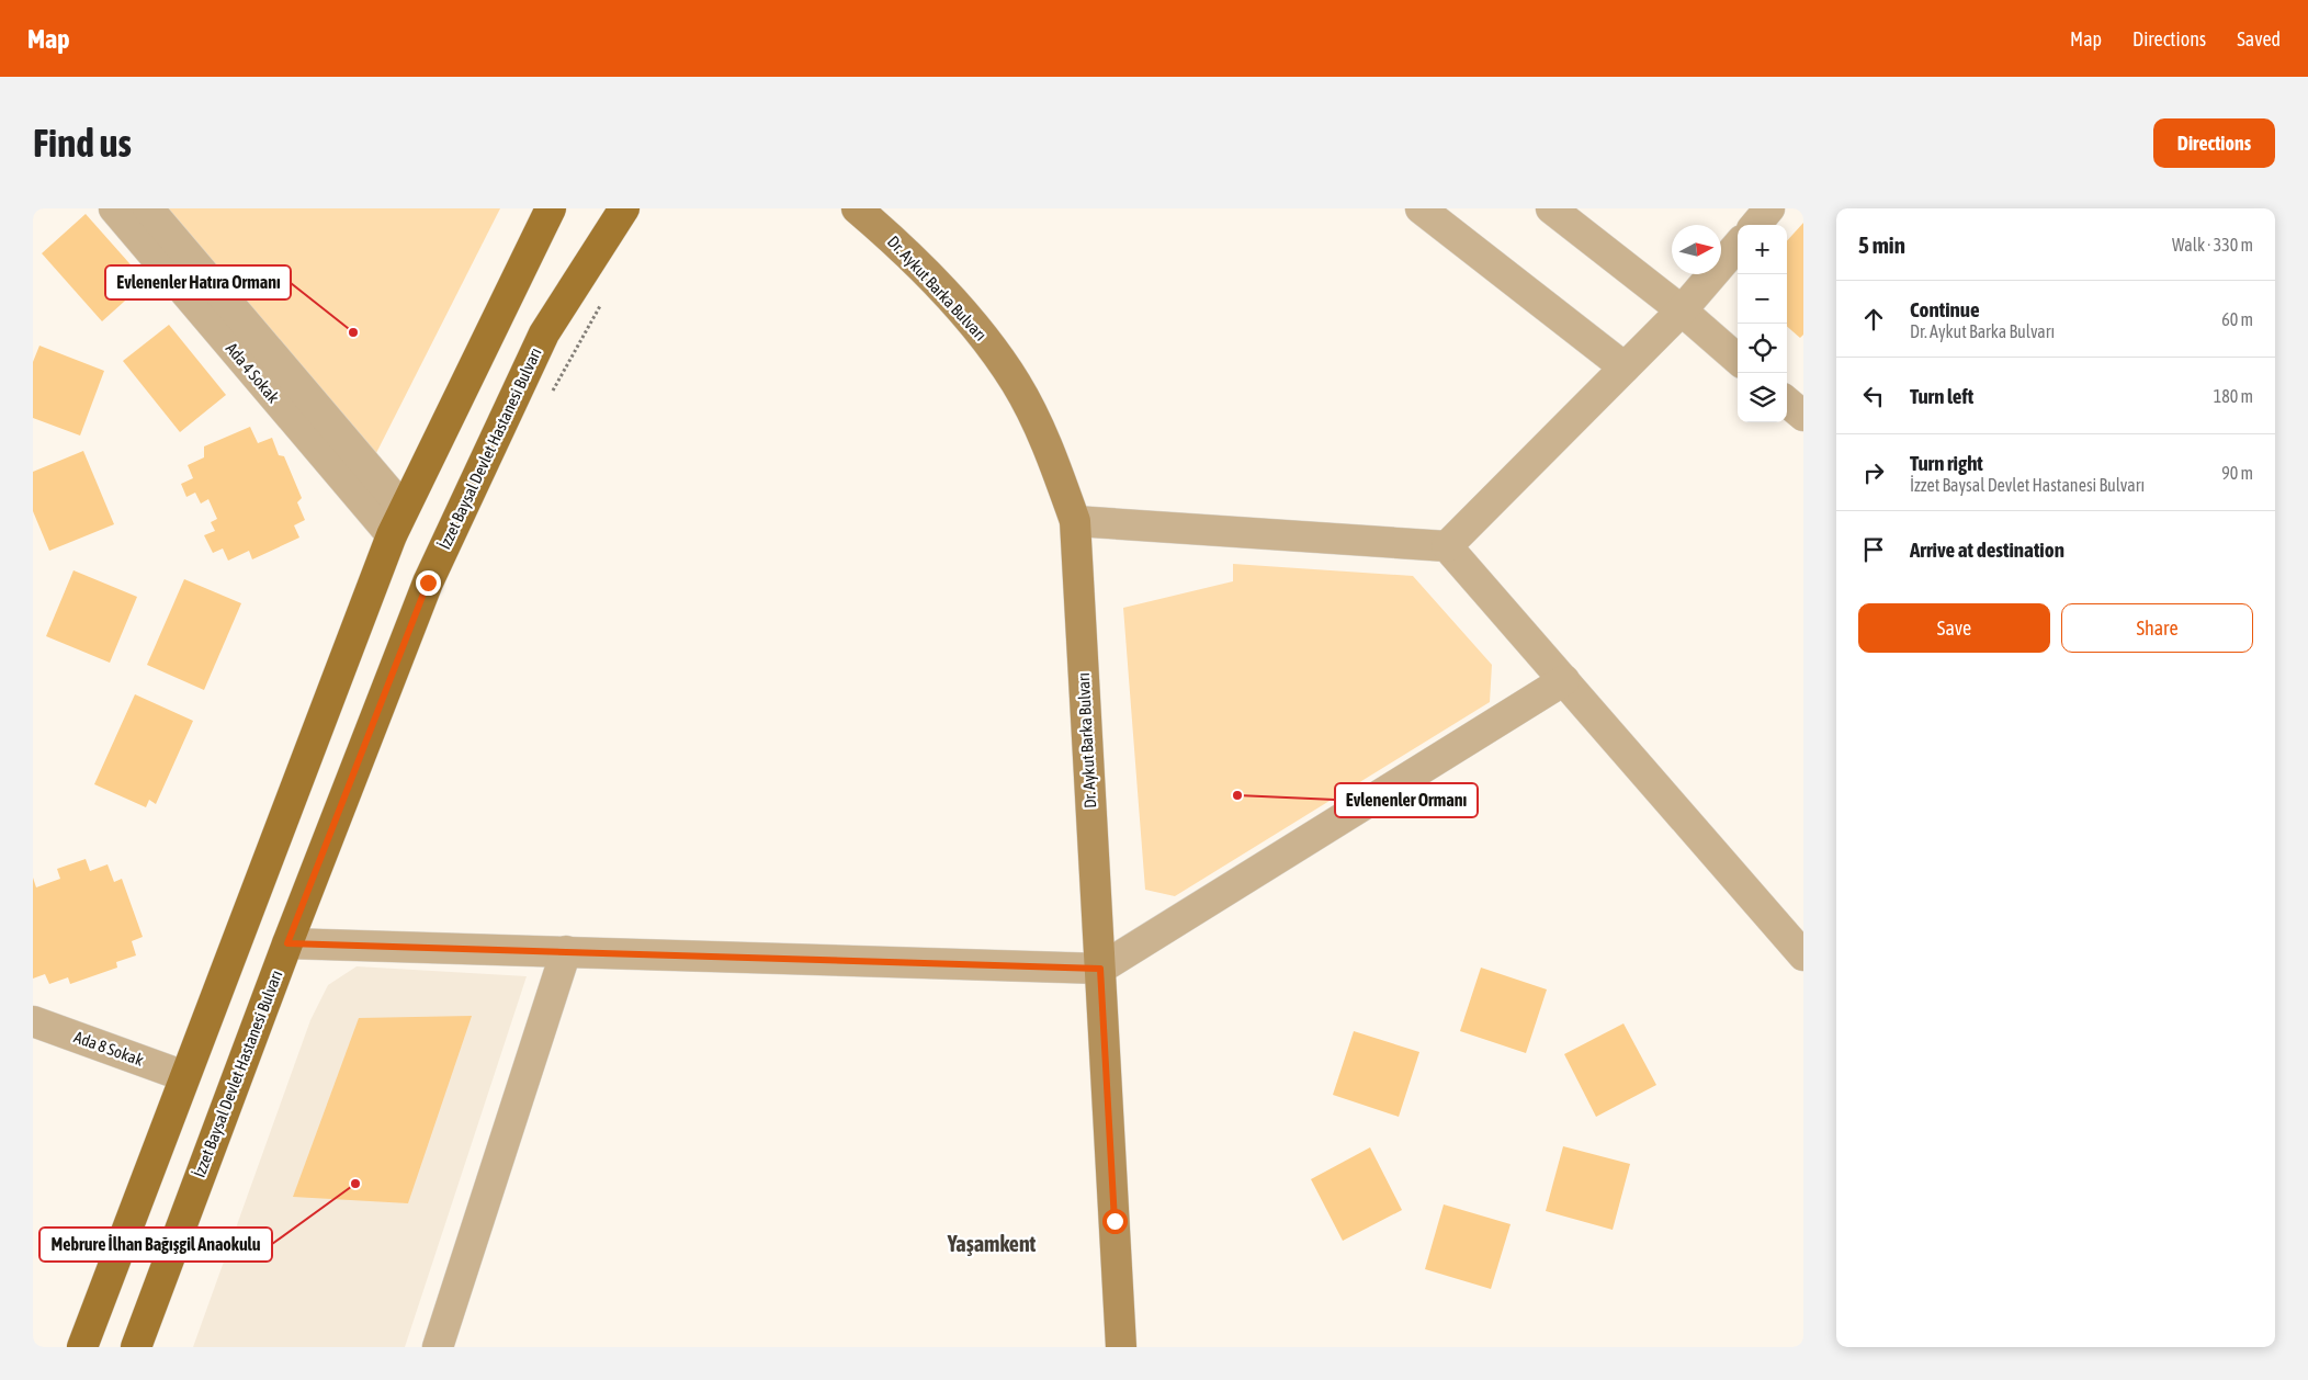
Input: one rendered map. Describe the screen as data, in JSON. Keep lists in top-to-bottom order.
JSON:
{
  "streets": {
    "main road": ["Dr. Aykut Barka Bulvarı", "İzzet Baysal Devlet Hastanesi Bulvarı"],
    "street": ["Ada 4 Sokak", "Ada 8 Sokak"]
  },
  "districts": ["Yaşamkent"],
  "places": ["Evlenenler Hatıra Ormanı", "Evlenenler Ormanı", "Mebrure İlhan Bağışgil Anaokulu"],
  "north": "right",
  "page": {
    "header": "Map",
    "nav": ["Map", "Directions", "Saved"],
    "buttons": [
      "Directions",
      ["Save", "Share"]
    ],
    "title": "Find us",
    "heading": ["5 min", "Walk · 330 m"],
    "map_buttons": ["+", "−"],
    "list": [
      ["Continue", "Dr. Aykut Barka Bulvarı", "60 m"],
      ["Turn left", "180 m"],
      ["Turn right", "İzzet Baysal Devlet Hastanesi Bulvarı", "90 m"],
      "Arrive at destination"
    ]
  }
}
